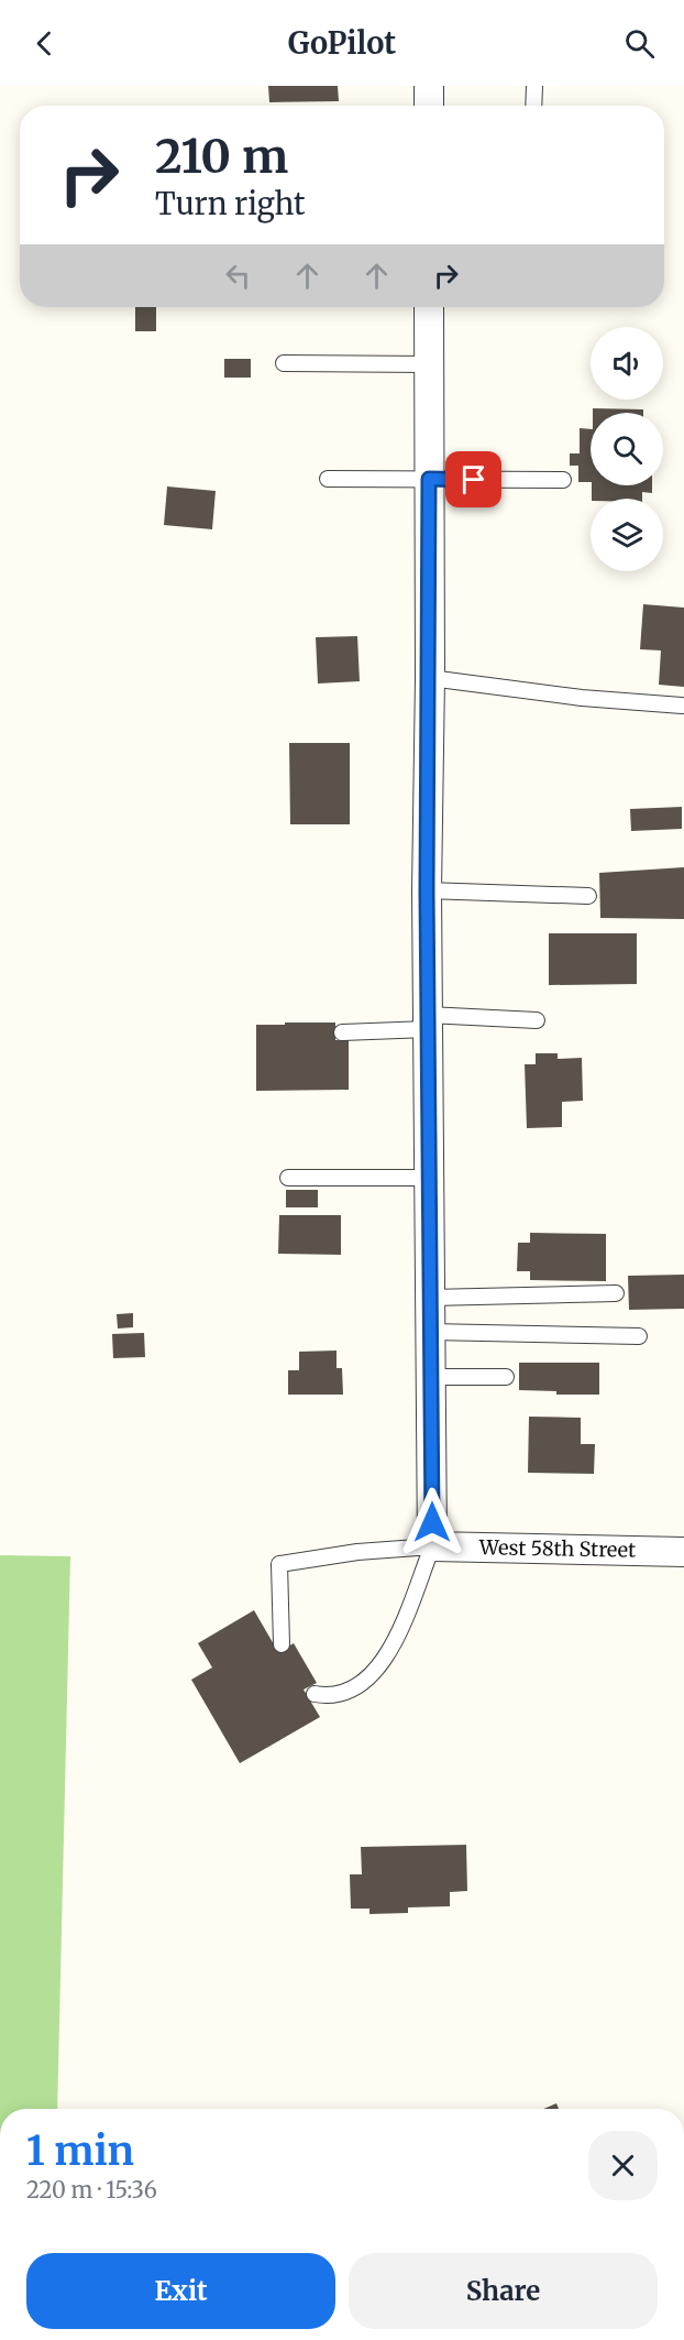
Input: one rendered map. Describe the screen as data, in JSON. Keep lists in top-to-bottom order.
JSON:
{
  "streets": {
    "street": ["West 58th Street"]
  },
  "page": {
    "header": "GoPilot",
    "turn": ["210 m", "Turn right"],
    "heading": ["1 min", "220 m · 15:36"],
    "buttons": ["Exit", "Share"]
  }
}
